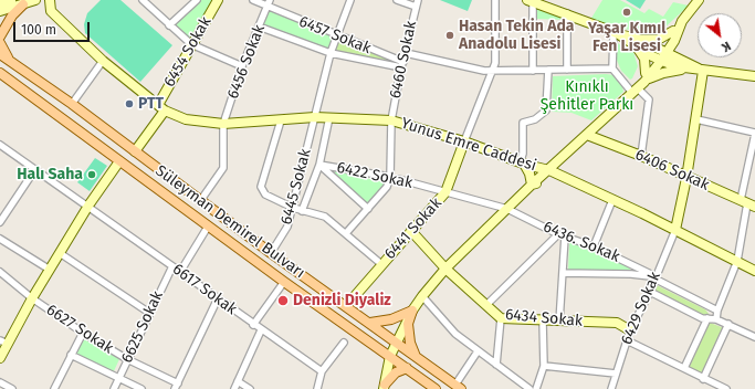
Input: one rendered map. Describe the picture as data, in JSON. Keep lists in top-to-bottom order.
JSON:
{
  "streets": {
    "main road": ["Süleyman Demirel Bulvarı"],
    "street": [
      "6457 Sokak",
      "6454 Sokak",
      "6460 Sokak",
      "6456 Sokak",
      "Yunus Emre Caddesi",
      "6406 Sokak",
      "6422 Sokak",
      "6445 Sokak",
      "6441 Sokak",
      "6436. Sokak",
      "6617 Sokak",
      "6429 Sokak",
      "6434 Sokak",
      "6625 Sokak",
      "6627 Sokak"
    ]
  },
  "crossings": [
    ["6457 Sokak", "6460 Sokak"],
    ["6457 Sokak", "6456 Sokak"],
    ["6457 Sokak", "6445 Sokak"],
    ["6454 Sokak", "Yunus Emre Caddesi"],
    ["6454 Sokak", "Süleyman Demirel Bulvarı"],
    ["6460 Sokak", "Yunus Emre Caddesi"],
    ["6460 Sokak", "6422 Sokak"],
    ["6456 Sokak", "Yunus Emre Caddesi"],
    ["6456 Sokak", "Süleyman Demirel Bulvarı"],
    ["Yunus Emre Caddesi", "6445 Sokak"],
    ["Yunus Emre Caddesi", "6441 Sokak"],
    ["Yunus Emre Caddesi", "6429 Sokak"],
    ["6422 Sokak", "6441 Sokak"],
    ["6422 Sokak", "6436. Sokak"],
    ["6445 Sokak", "Süleyman Demirel Bulvarı"],
    ["Süleyman Demirel Bulvarı", "6441 Sokak"],
    ["6441 Sokak", "6434 Sokak"],
    ["6436. Sokak", "6429 Sokak"],
    ["6617 Sokak", "6625 Sokak"],
    ["6429 Sokak", "6434 Sokak"],
    ["6625 Sokak", "6627 Sokak"]
  ],
  "parks": ["Kınıklı Şehitler Parkı"],
  "places": [
    "Yaşar Kımıl Fen Lisesi",
    "Hasan Tekin Ada Anadolu Lisesi",
    "PTT",
    "Halı Saha",
    "Denizli Diyaliz"
  ],
  "scale_bar": "100 m",
  "north": "bottom right"
}
